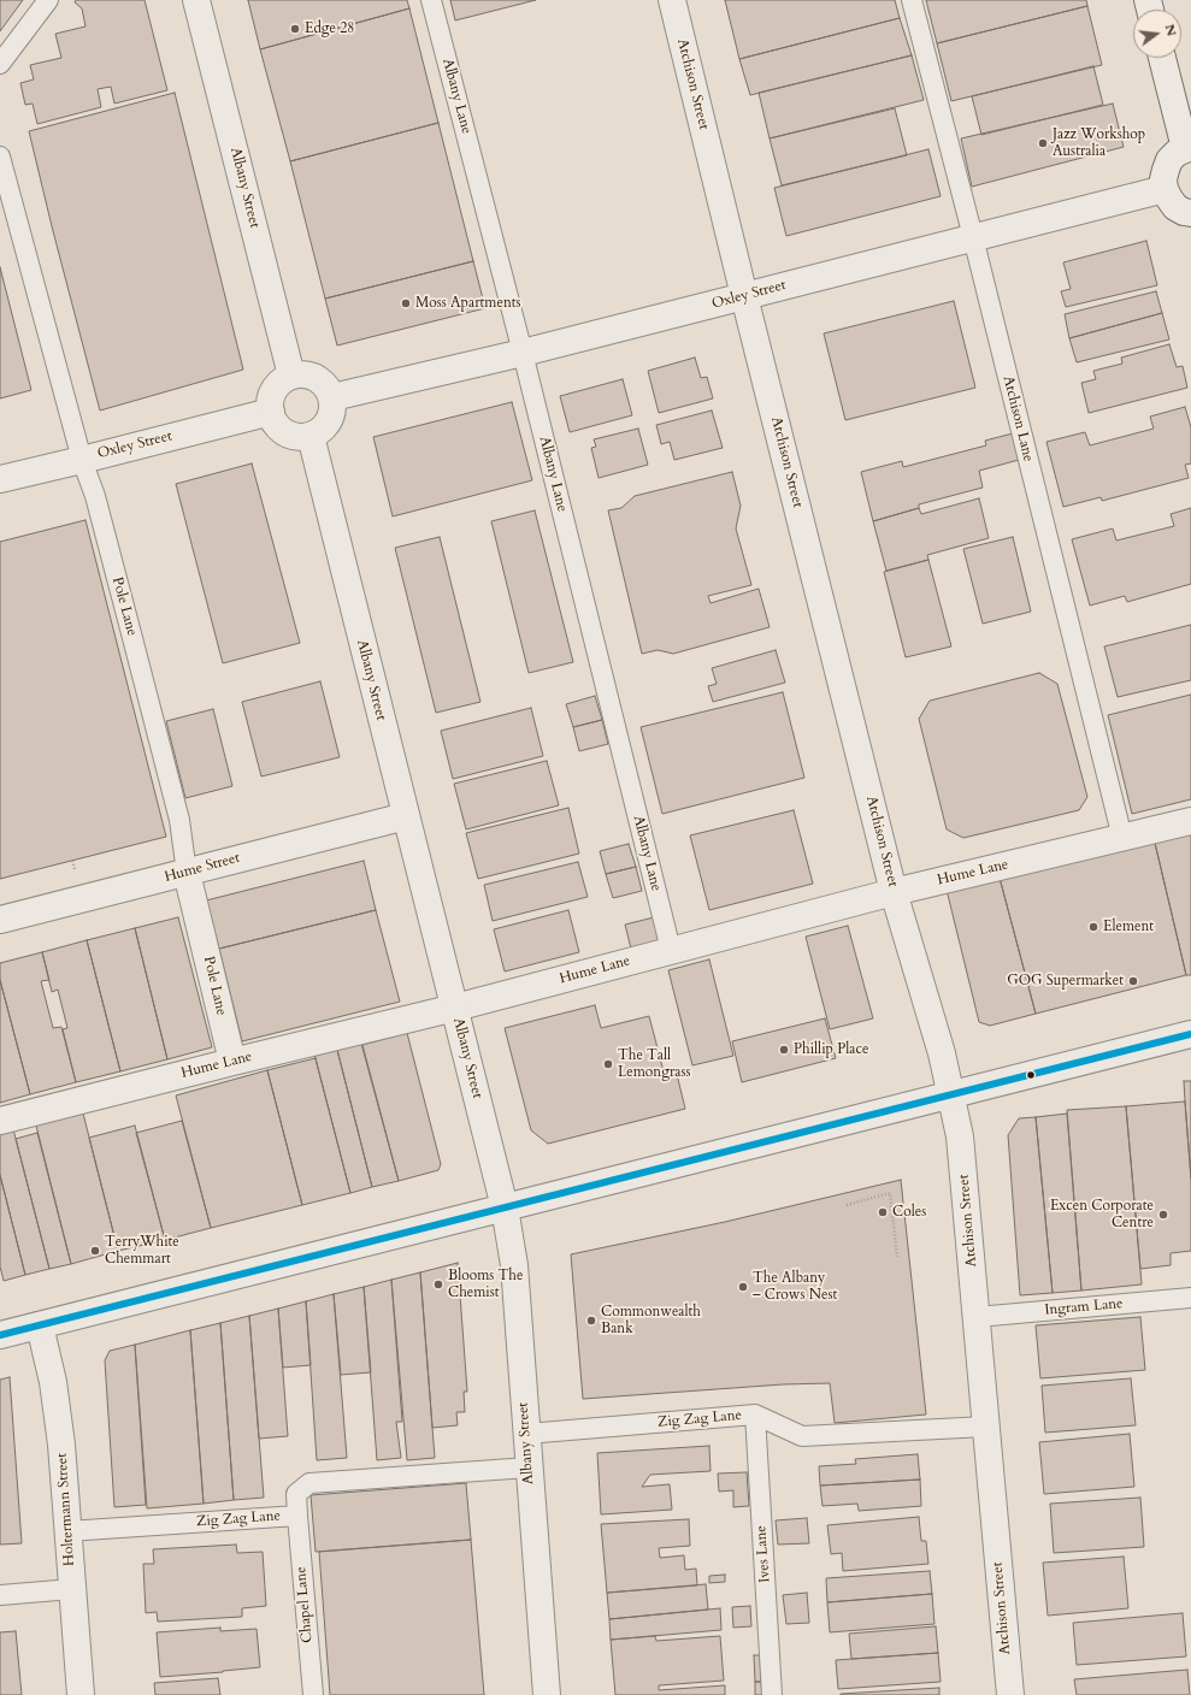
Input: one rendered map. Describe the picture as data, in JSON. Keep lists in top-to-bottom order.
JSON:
{
  "streets": {
    "street": [
      "Atchison Street",
      "Albany Street",
      "Oxley Street",
      "Pole Lane",
      "Hume Street",
      "Hume Lane",
      "Holtermann Street"
    ],
    "lane": [
      "Albany Lane",
      "Atchison Lane",
      "Ingram Lane",
      "Zig Zag Lane",
      "Ives Lane",
      "Chapel Lane"
    ]
  },
  "crossings": [
    ["Atchison Street", "Oxley Street"],
    ["Atchison Street", "Hume Lane"],
    ["Atchison Street", "Ingram Lane"],
    ["Atchison Street", "Zig Zag Lane"],
    ["Albany Lane", "Oxley Street"],
    ["Albany Lane", "Hume Lane"],
    ["Albany Street", "Oxley Street"],
    ["Albany Street", "Hume Street"],
    ["Albany Street", "Hume Lane"],
    ["Albany Street", "Zig Zag Lane"],
    ["Oxley Street", "Atchison Lane"],
    ["Oxley Street", "Pole Lane"],
    ["Atchison Lane", "Hume Lane"],
    ["Pole Lane", "Hume Street"],
    ["Pole Lane", "Hume Lane"],
    ["Zig Zag Lane", "Holtermann Street"],
    ["Zig Zag Lane", "Ives Lane"],
    ["Zig Zag Lane", "Chapel Lane"]
  ],
  "places": [
    "Edge 28",
    "Jazz Workshop Australia",
    "Moss Apartments",
    "Element",
    "GOG Supermarket",
    "Phillip Place",
    "The Tall Lemongrass",
    "Coles",
    "Excen Corporate Centre",
    "TerryWhite Chemmart",
    "Blooms The Chemist",
    "The Albany – Crows Nest",
    "Commonwealth Bank"
  ],
  "north": "right"
}
